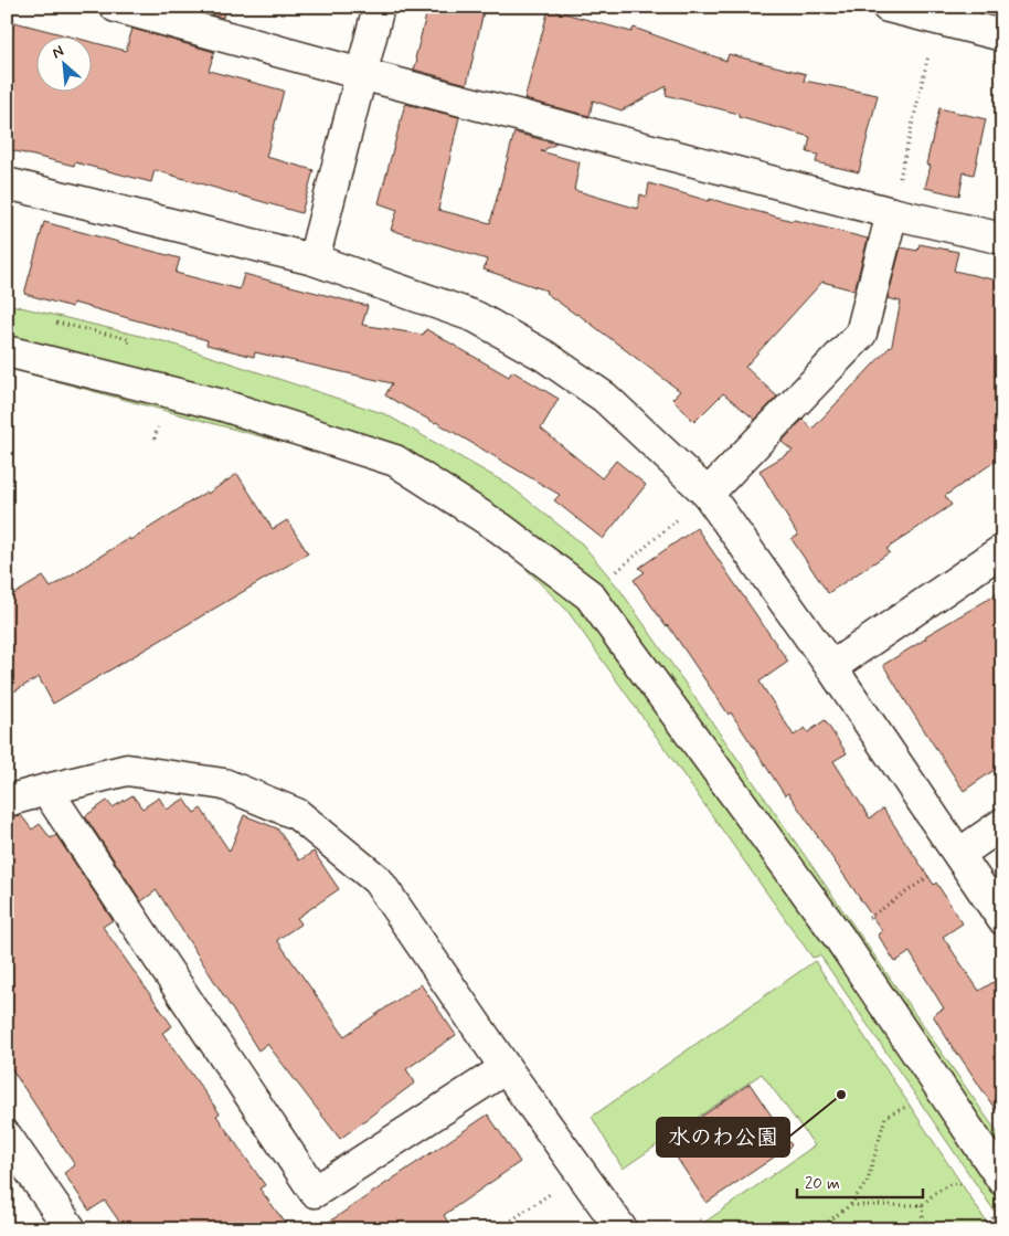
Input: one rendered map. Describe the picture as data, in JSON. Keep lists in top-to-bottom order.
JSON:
{
  "places": ["水のわ公園"],
  "scale_bar": "20 m",
  "north": "top left"
}
